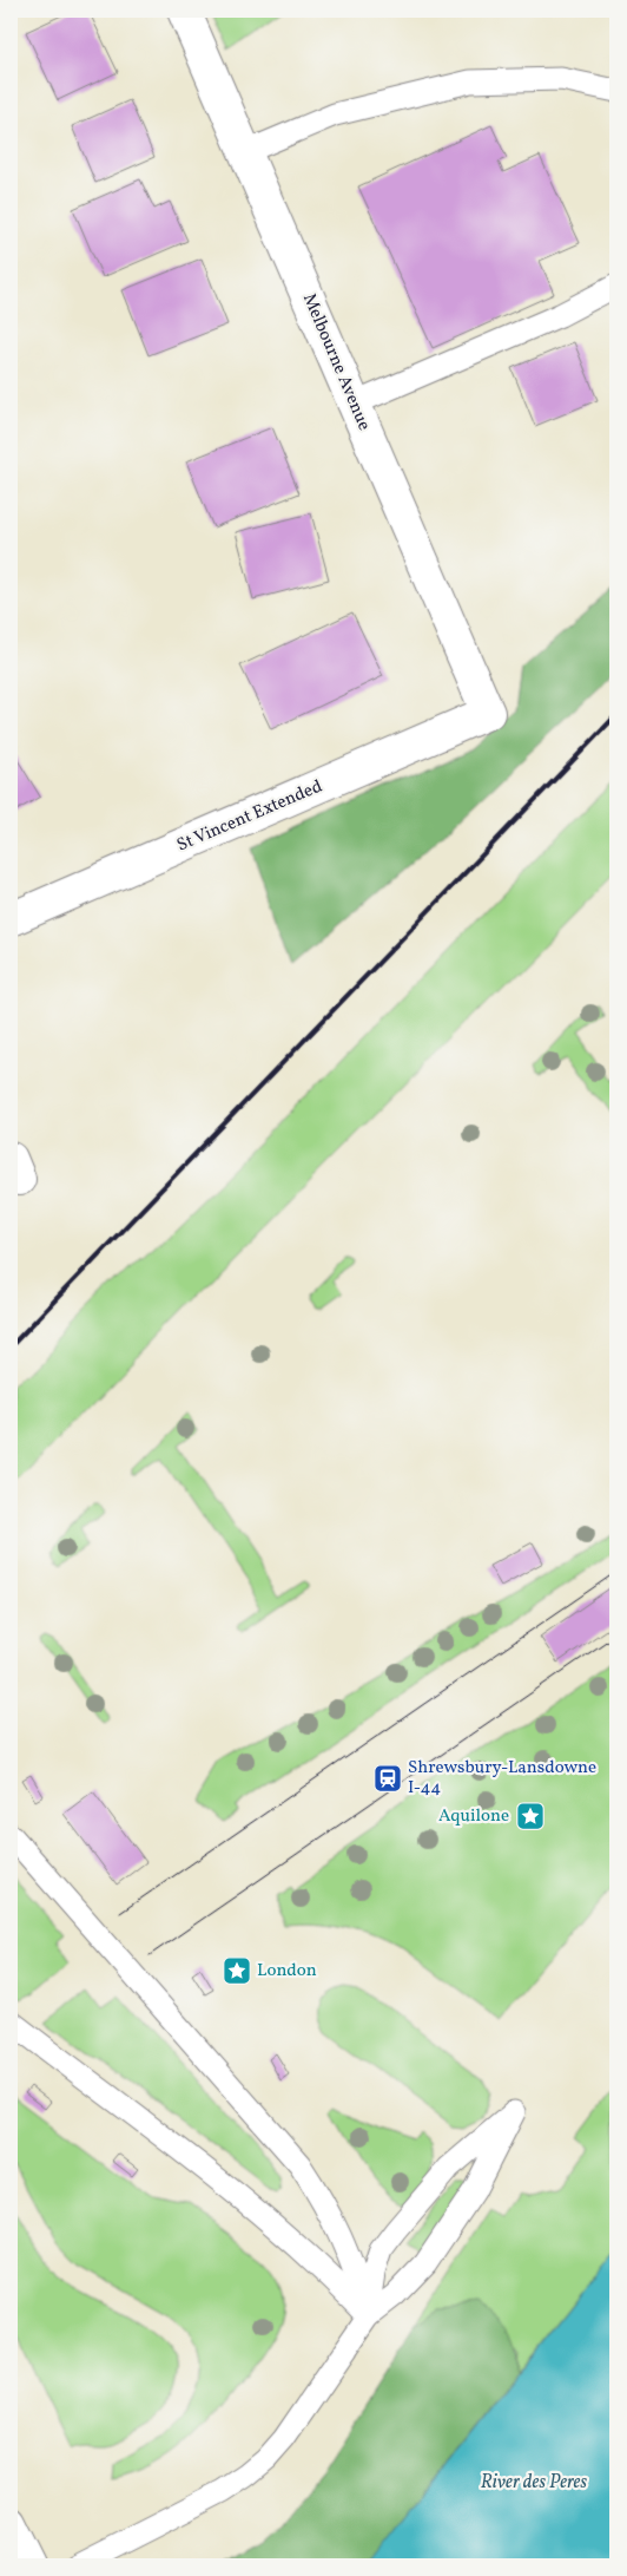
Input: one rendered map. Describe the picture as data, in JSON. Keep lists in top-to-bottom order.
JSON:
{
  "streets": {
    "street": ["Melbourne Avenue", "St Vincent Extended"]
  },
  "crossings": [
    ["Melbourne Avenue", "St Vincent Extended"]
  ],
  "water": ["River des Peres"],
  "places": {
    "station": ["Shrewsbury-Lansdowne I-44"],
    "place": ["Aquilone", "London"]
  }
}
